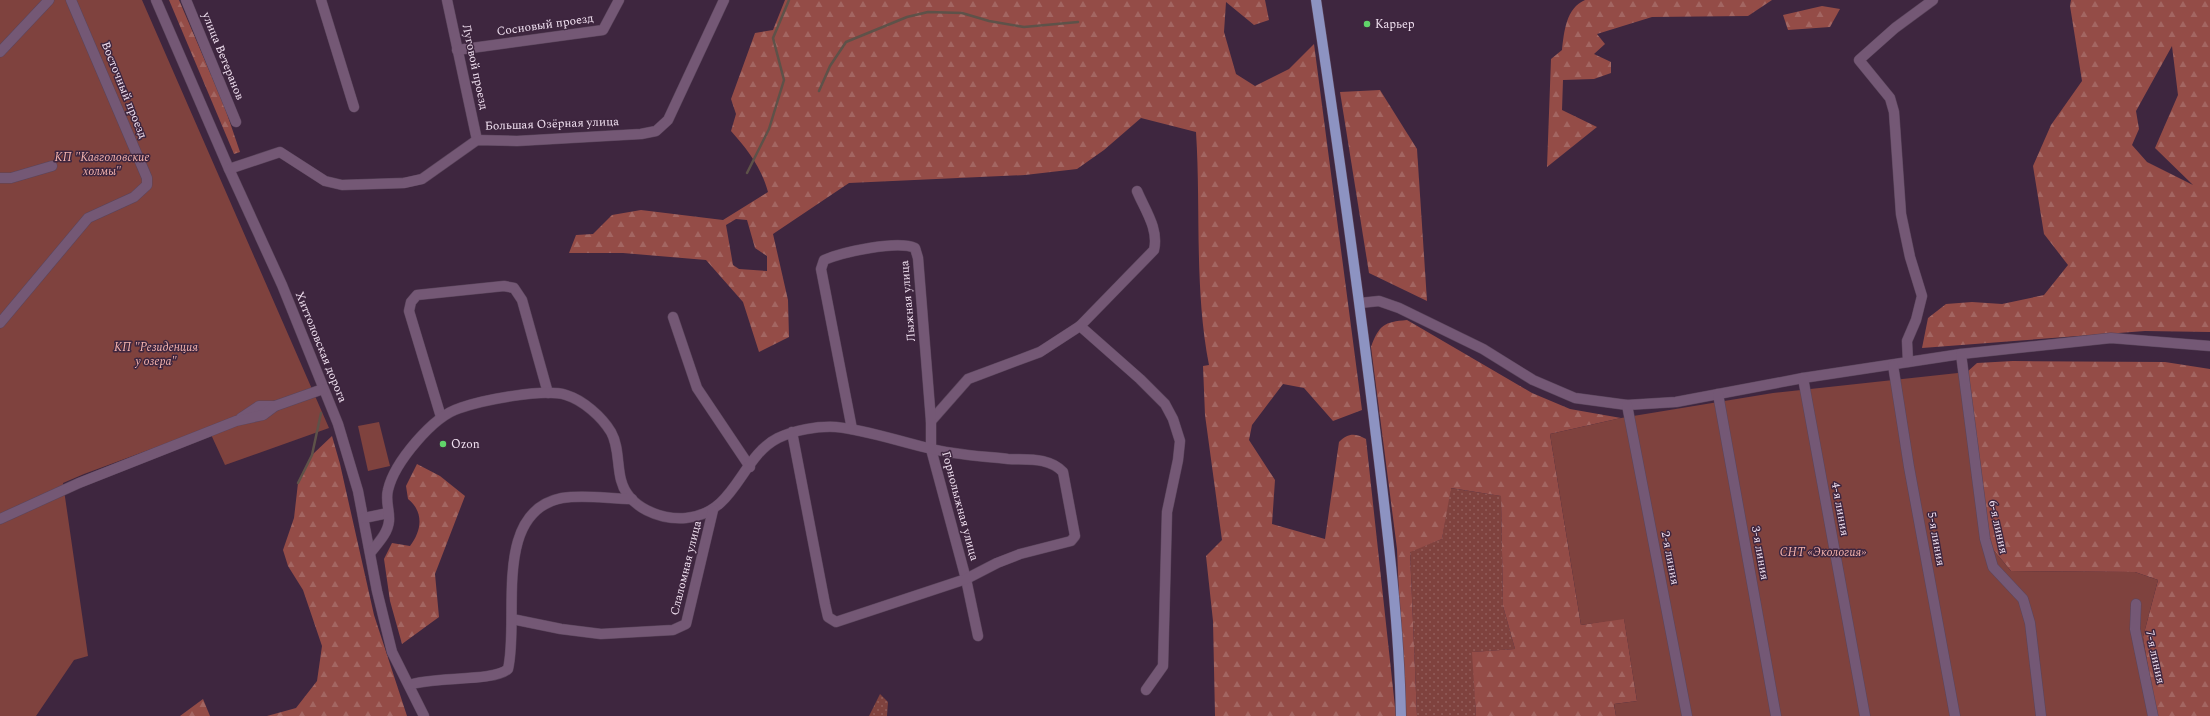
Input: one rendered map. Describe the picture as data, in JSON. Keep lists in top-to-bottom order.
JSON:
{
  "streets": {
    "street": [
      "Сосновый проезд",
      "улица Ветеранов",
      "Луговой проезд",
      "Восточный проезд",
      "Большая Озёрная улица",
      "Лыжная улица",
      "Хиттоловская дорога",
      "Горнолыжная улица",
      "4-я линия",
      "6-я линия",
      "5-я линия",
      "3-я линия",
      "2-я линия",
      "Слаломная улица",
      "7-я линия"
    ]
  },
  "crossings": [
    ["Сосновый проезд", "Луговой проезд"],
    ["Луговой проезд", "Большая Озёрная улица"],
    ["Большая Озёрная улица", "Хиттоловская дорога"],
    ["Лыжная улица", "Горнолыжная улица"]
  ],
  "parks": ["КП \"Кавголовские холмы\"", "КП \"Резиденция у озера\"", "СНТ «Экология»"],
  "places": ["Карьер", "Ozon"]
}
